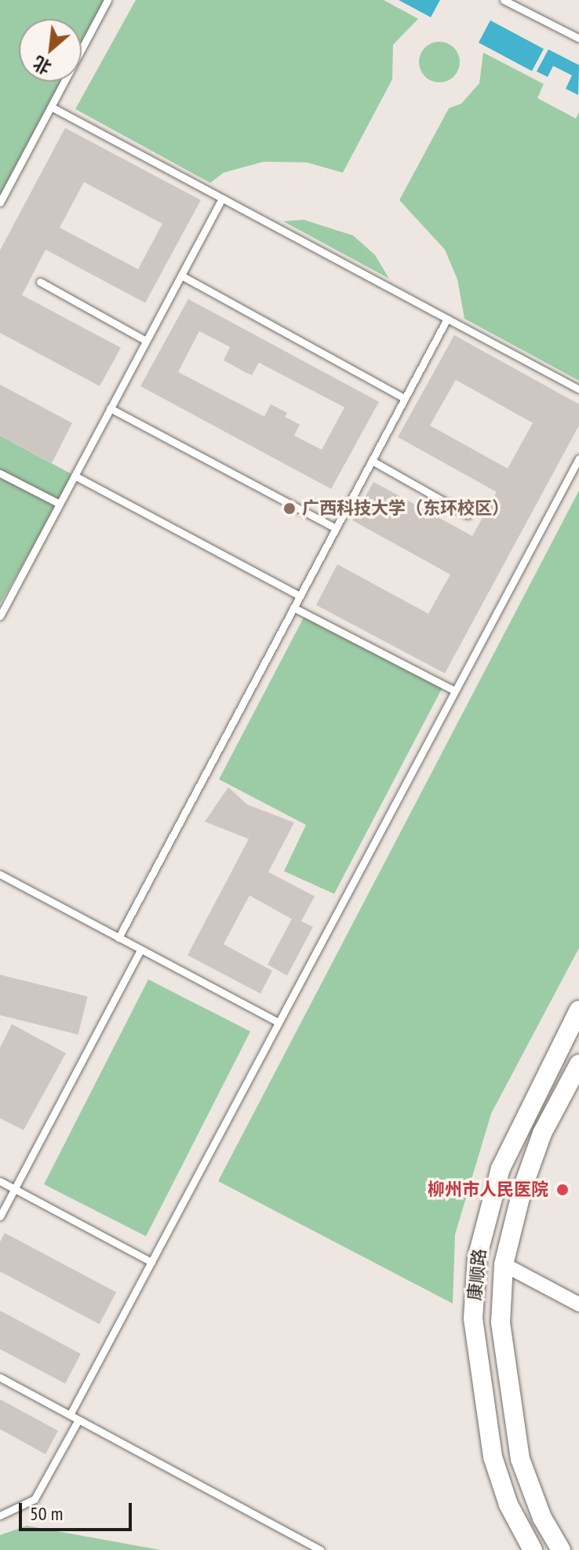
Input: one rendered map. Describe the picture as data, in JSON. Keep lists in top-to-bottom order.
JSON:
{
  "streets": {
    "main road": ["康顺路"]
  },
  "places": ["广西科技大学（东环校区）", "柳州市人民医院"],
  "scale_bar": "50 m",
  "north": "bottom left"
}
